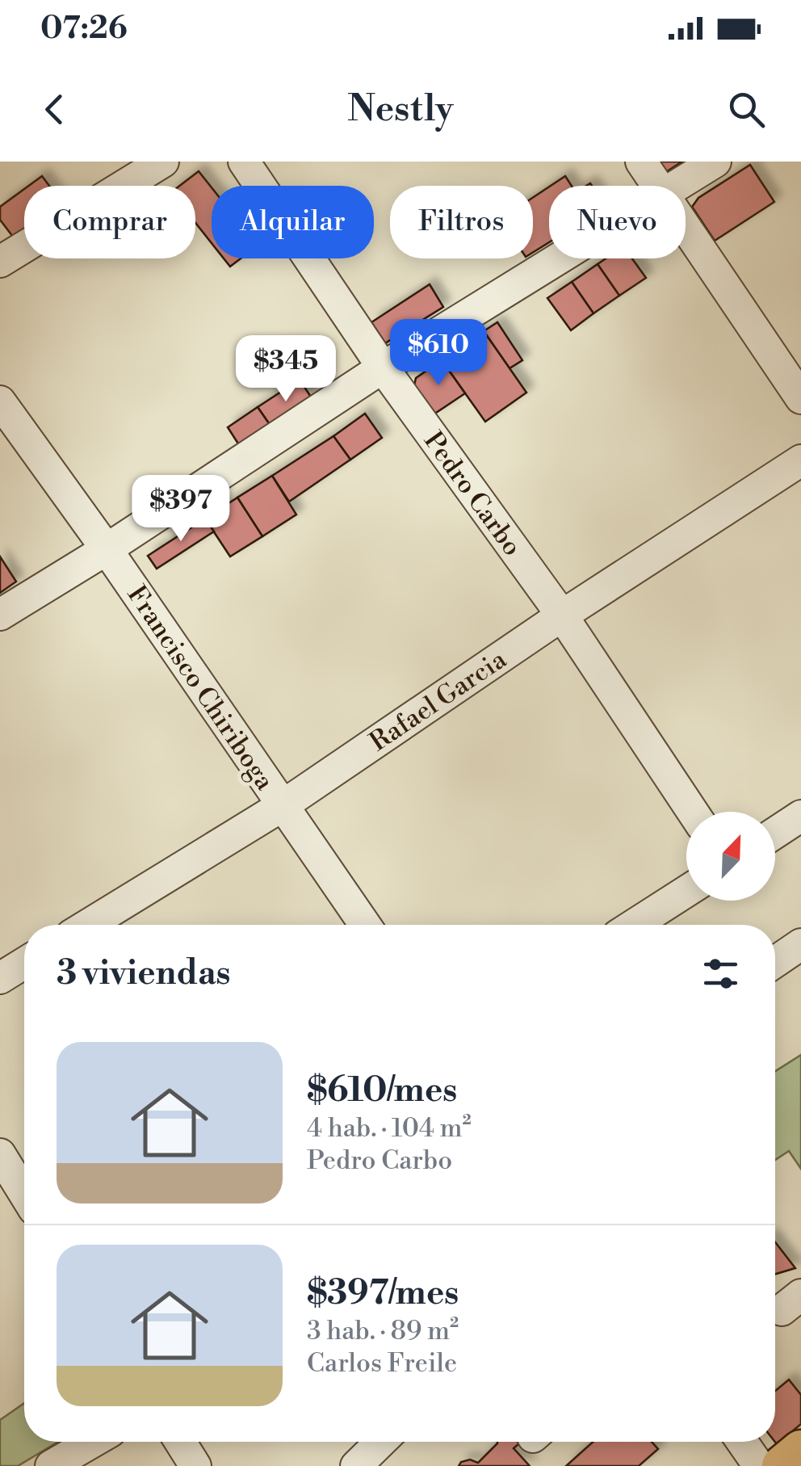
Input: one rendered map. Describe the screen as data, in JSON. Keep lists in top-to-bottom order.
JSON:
{
  "streets": {
    "street": ["Pedro Carbo", "Francisco Chiriboga", "Rafael Garcia"]
  },
  "crossings": [
    ["Pedro Carbo", "Rafael Garcia"],
    ["Francisco Chiriboga", "Rafael Garcia"]
  ],
  "north": "top right",
  "page": {
    "status": "07:26",
    "header": "Nestly",
    "chip": [
      "Comprar",
      "Alquilar",
      "Filtros",
      "Nuevo"
    ],
    "price": ["$610", "$345", "$397"],
    "heading": "3 viviendas",
    "list": [
      {
        "name": "$610/mes",
        "note": "4 hab. · 104 m² · Pedro Carbo"
      },
      {
        "name": "$397/mes",
        "note": "3 hab. · 89 m² · Carlos Freile"
      }
    ]
  }
}
